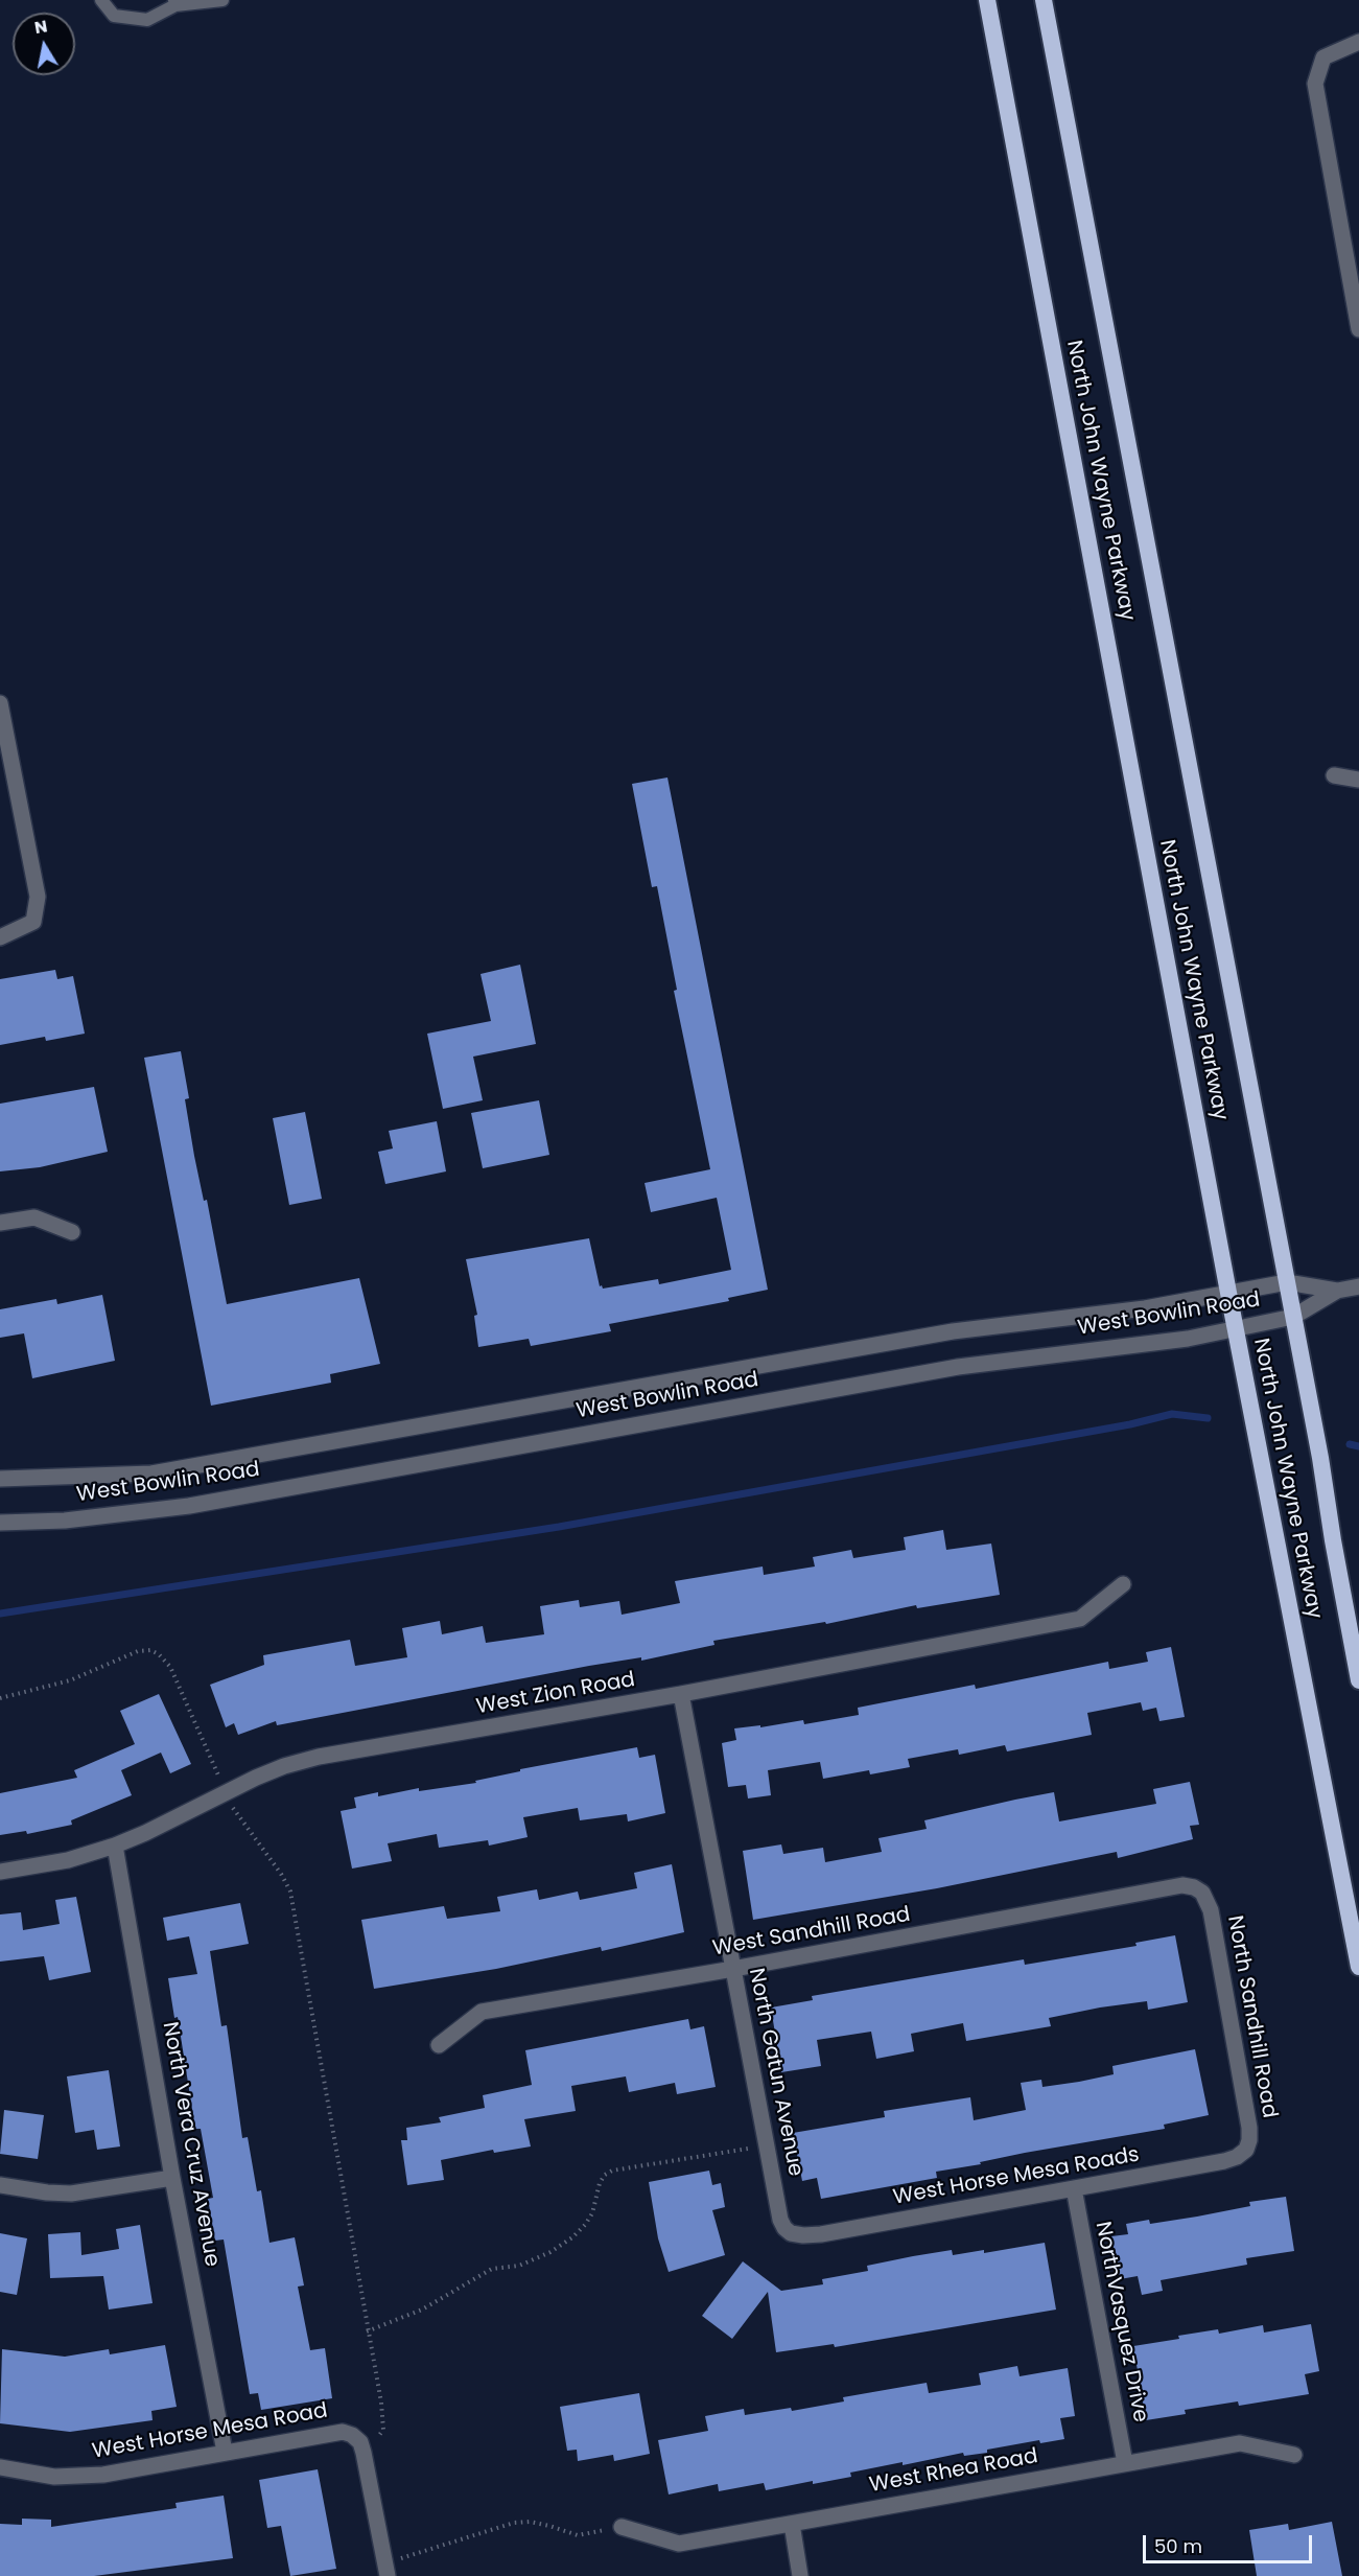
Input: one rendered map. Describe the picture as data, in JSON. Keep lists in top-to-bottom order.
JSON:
{
  "streets": {
    "highway": ["North John Wayne Parkway"],
    "street": [
      "West Bowlin Road",
      "West Zion Road",
      "West Sandhill Road",
      "North Sandhill Road",
      "North Gatun Avenue",
      "North Vera Cruz Avenue",
      "West Horse Mesa Roads",
      "NorthVasquez Drive",
      "West Horse Mesa Road",
      "West Rhea Road"
    ]
  },
  "crossings": [
    ["North John Wayne Parkway", "West Bowlin Road"],
    ["West Zion Road", "North Gatun Avenue"],
    ["West Zion Road", "North Vera Cruz Avenue"],
    ["West Sandhill Road", "North Sandhill Road"],
    ["West Sandhill Road", "North Gatun Avenue"],
    ["North Sandhill Road", "West Horse Mesa Roads"],
    ["North Gatun Avenue", "West Horse Mesa Roads"],
    ["North Vera Cruz Avenue", "West Horse Mesa Road"],
    ["West Horse Mesa Roads", "NorthVasquez Drive"],
    ["NorthVasquez Drive", "West Rhea Road"]
  ],
  "scale_bar": "50 m",
  "north": "top"
}
